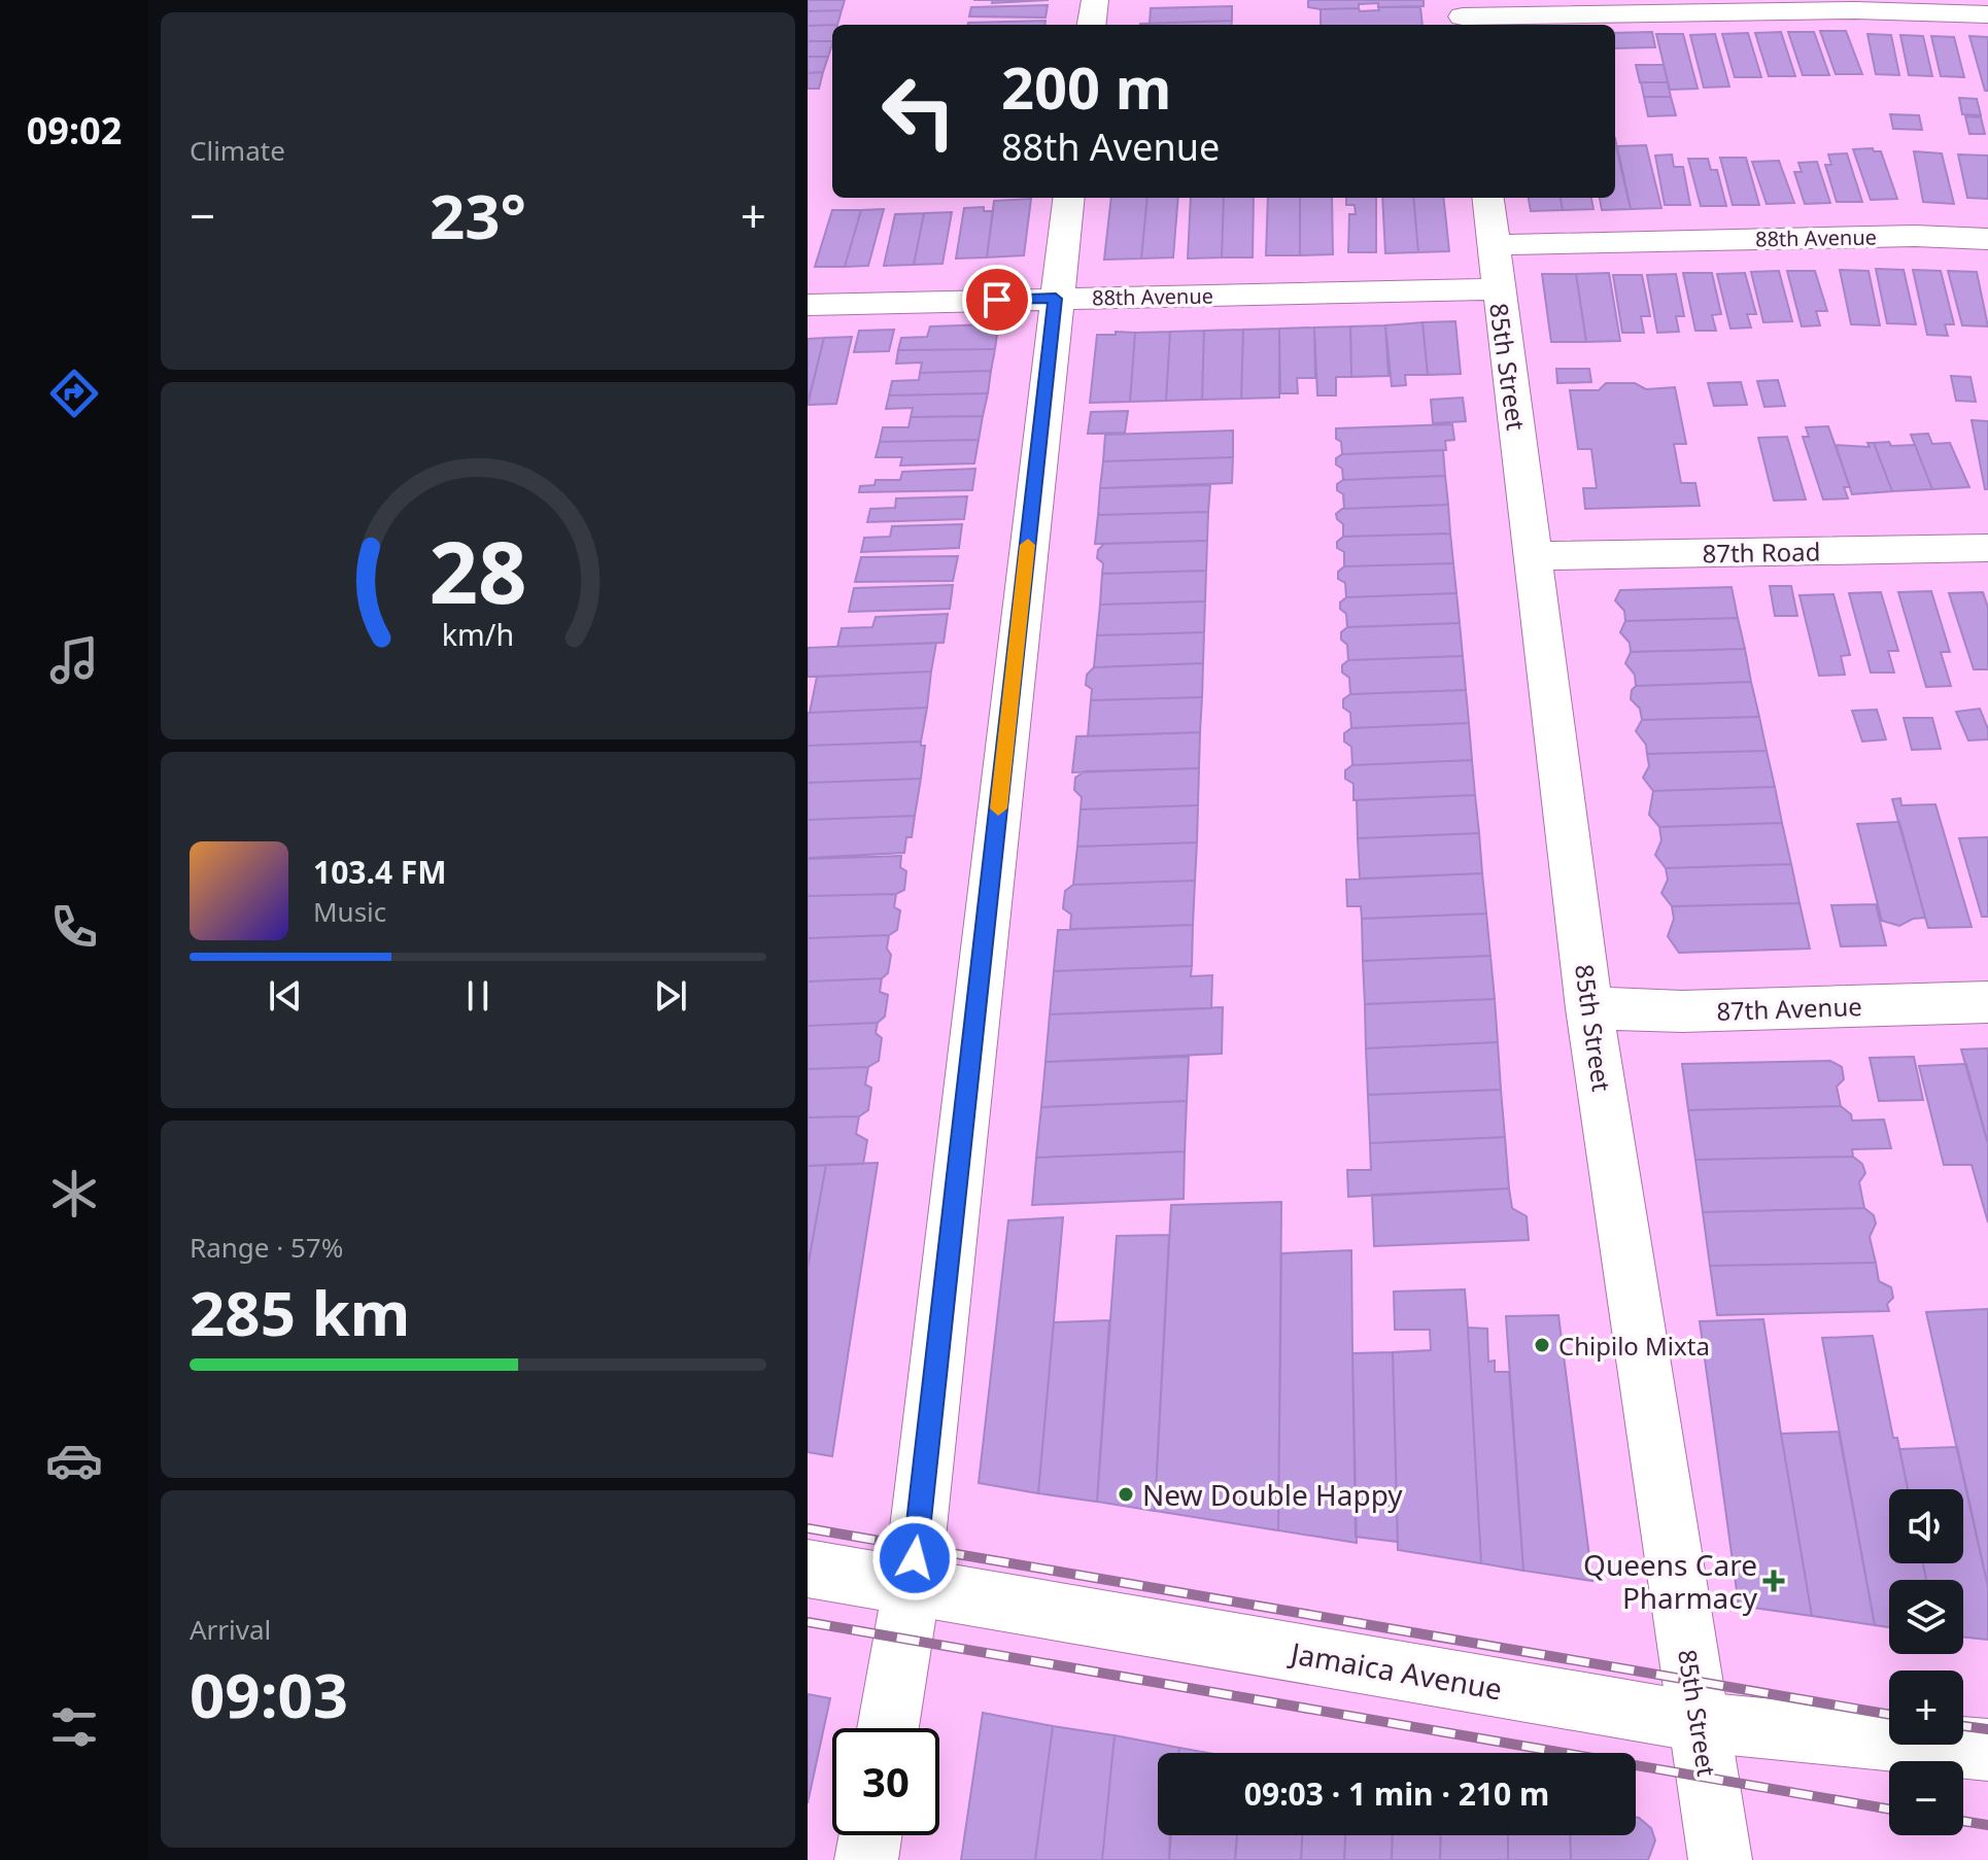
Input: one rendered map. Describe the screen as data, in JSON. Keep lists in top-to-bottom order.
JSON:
{
  "streets": {
    "street": [
      "88th Avenue",
      "85th Street",
      "87th Road",
      "87th Avenue",
      "Jamaica Avenue"
    ]
  },
  "crossings": [
    ["88th Avenue", "85th Street"],
    ["85th Street", "87th Road"],
    ["85th Street", "87th Avenue"],
    ["85th Street", "Jamaica Avenue"]
  ],
  "places": {
    "other": ["Chipilo Mixta", "New Double Happy"],
    "health": ["Queens Care Pharmacy"]
  },
  "page": {
    "tabs": "09:02",
    "tile": [
      "Climate",
      ["Range · 57%", "285 km"],
      ["Arrival", "09:03"]
    ],
    "turn": ["200 m", "88th Avenue"],
    "heat": ["−", "23°", "+"],
    "song": ["103.4 FM", "Music"],
    "map_buttons": ["+", "−"],
    "limit": "30",
    "trip": "09:03 · 1 min · 210 m",
    "gauge": ["28", "km/h"]
  }
}
